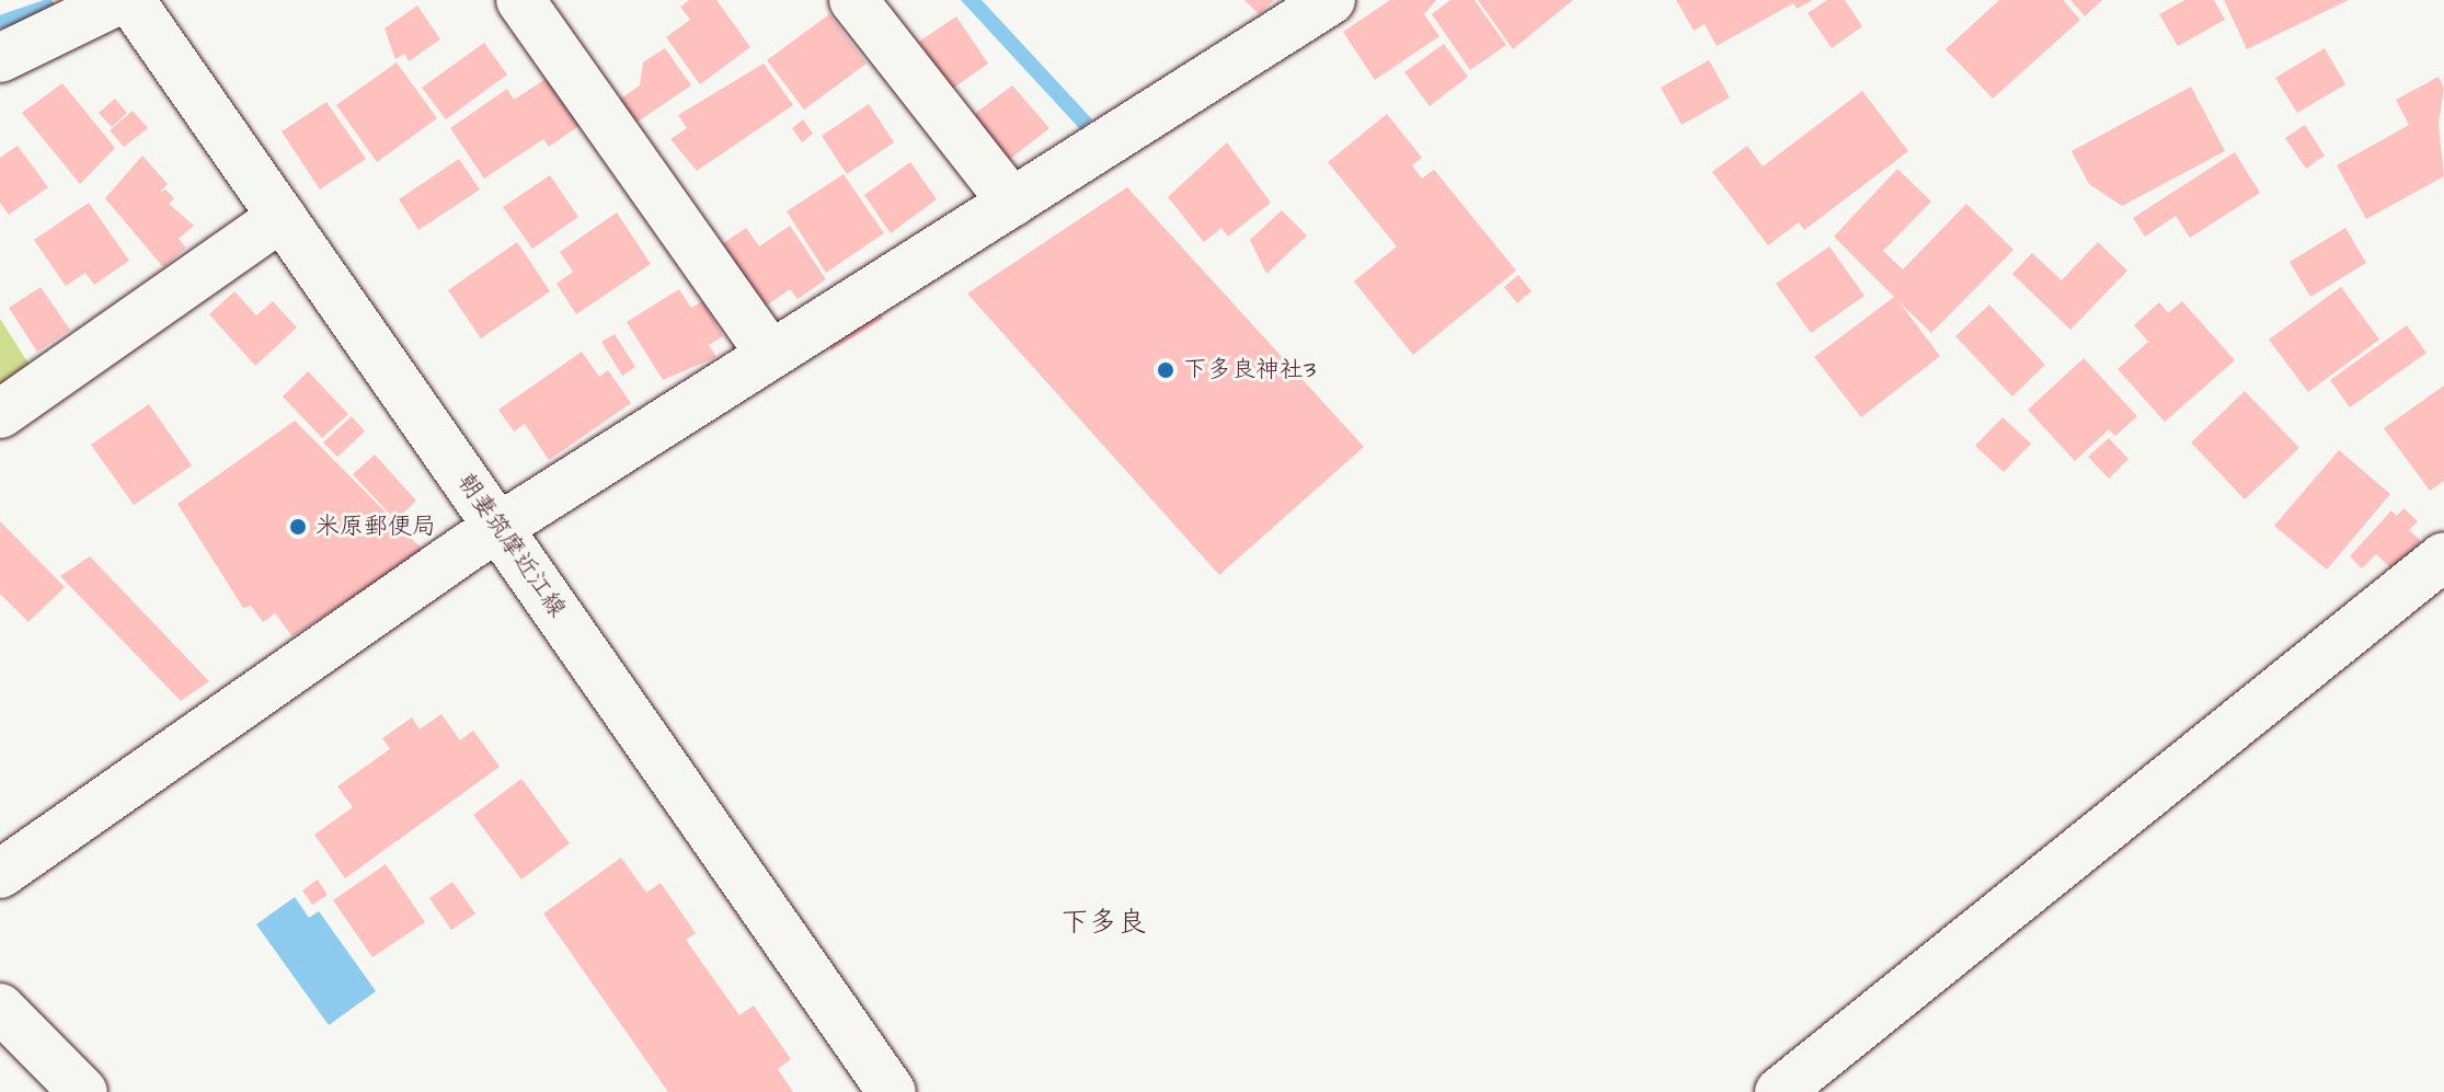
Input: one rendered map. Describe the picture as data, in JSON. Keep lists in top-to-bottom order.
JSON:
{
  "streets": {
    "street": ["朝妻筑摩近江線"]
  },
  "districts": ["下多良"],
  "places": ["下多良神社3", "米原郵便局"]
}
